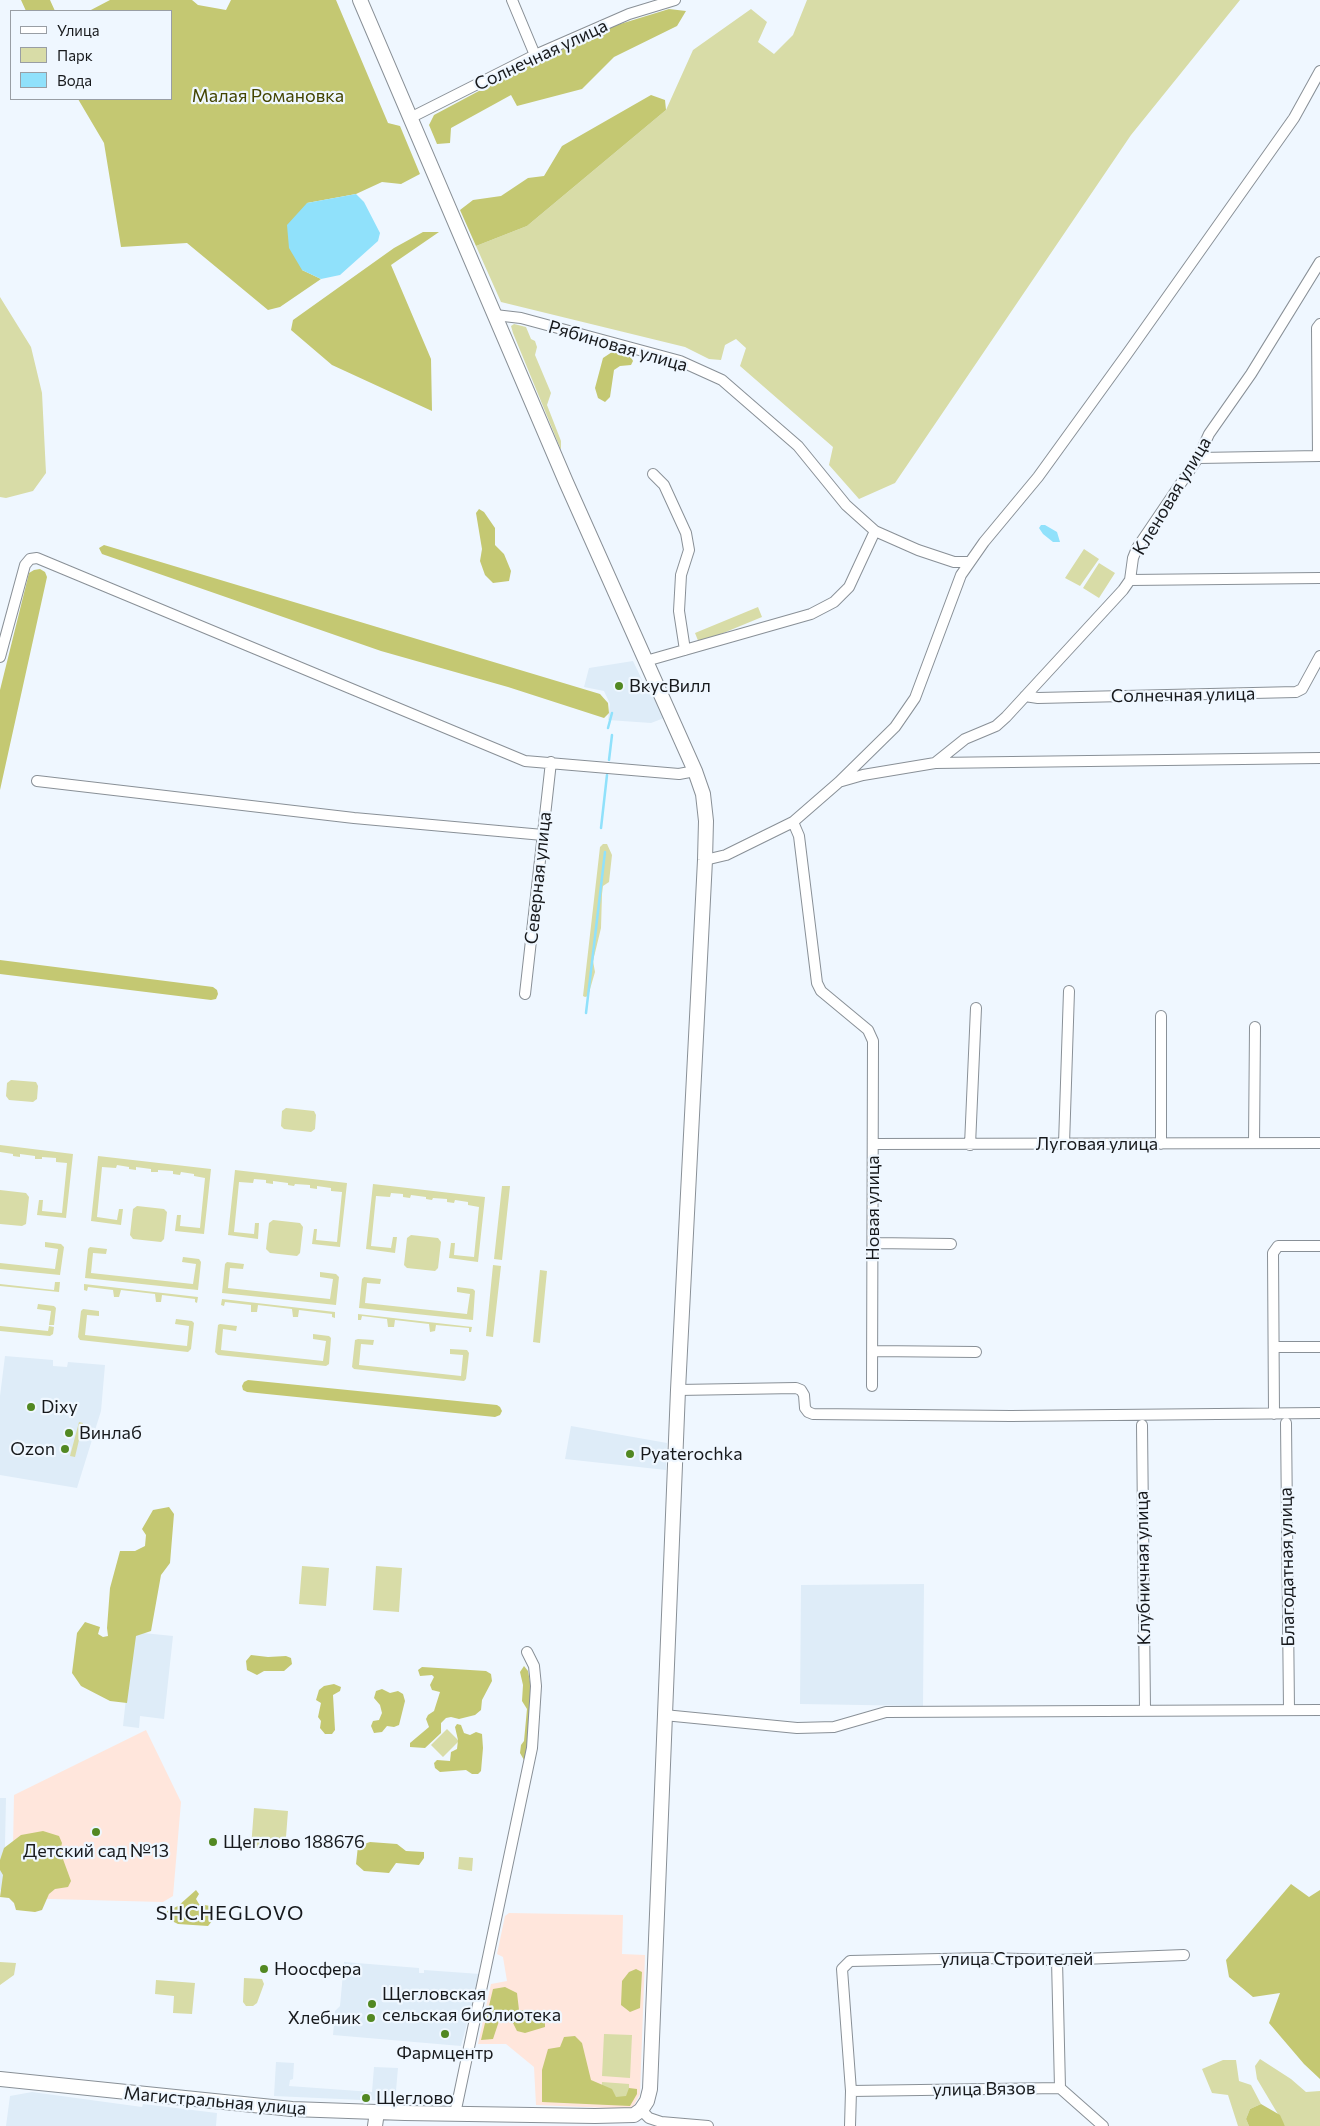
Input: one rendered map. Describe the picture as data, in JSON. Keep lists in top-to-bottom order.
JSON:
{
  "streets": {
    "main road": ["Магистральная улица"],
    "street": [
      "Солнечная улица",
      "Рябиновая улица",
      "Кленовая улица",
      "Северная улица",
      "Луговая улица",
      "Новая улица",
      "Благодатная улица",
      "Клубничная улица",
      "улица Строителей",
      "улица Вязов"
    ]
  },
  "crossings": [
    ["Луговая улица", "Новая улица"],
    ["улица Строителей", "улица Вязов"]
  ],
  "districts": ["SHCHEGLOVO"],
  "parks": ["Малая Романовка"],
  "places": [
    "ВкусВилл",
    "Dixy",
    "Винлаб",
    "Ozon",
    "Pyaterochka",
    "Детский сад №13",
    "Щеглово 188676",
    "Ноосфера",
    "Щегловская сельская библиотека",
    "Хлебник",
    "Фармцентр",
    "Щеглово"
  ],
  "legend": ["Улица", "Парк", "Вода"]
}
